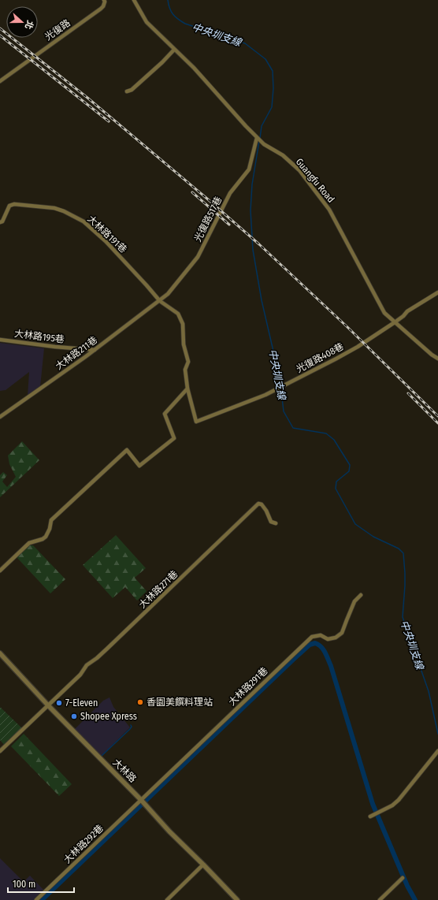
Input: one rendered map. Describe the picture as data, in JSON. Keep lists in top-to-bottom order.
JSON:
{
  "streets": {
    "street": [
      "光復路",
      "Guangfu Road",
      "光復路517巷",
      "大林路191巷",
      "大林路195巷",
      "大林路211巷",
      "光復路408巷",
      "大林路271巷",
      "大林路291巷",
      "大林路",
      "大林路292巷"
    ]
  },
  "crossings": [
    ["Guangfu Road", "光復路517巷"],
    ["Guangfu Road", "光復路408巷"],
    ["光復路517巷", "大林路191巷"],
    ["光復路517巷", "大林路211巷"],
    ["大林路191巷", "大林路211巷"],
    ["大林路191巷", "光復路408巷"],
    ["大林路195巷", "大林路211巷"],
    ["大林路271巷", "大林路"],
    ["大林路291巷", "大林路"],
    ["大林路291巷", "大林路292巷"],
    ["大林路", "大林路292巷"]
  ],
  "water": ["中央圳支線"],
  "places": ["香園美饌料理站", "7-Eleven", "Shopee Xpress"],
  "scale_bar": "100 m",
  "north": "right"
}
